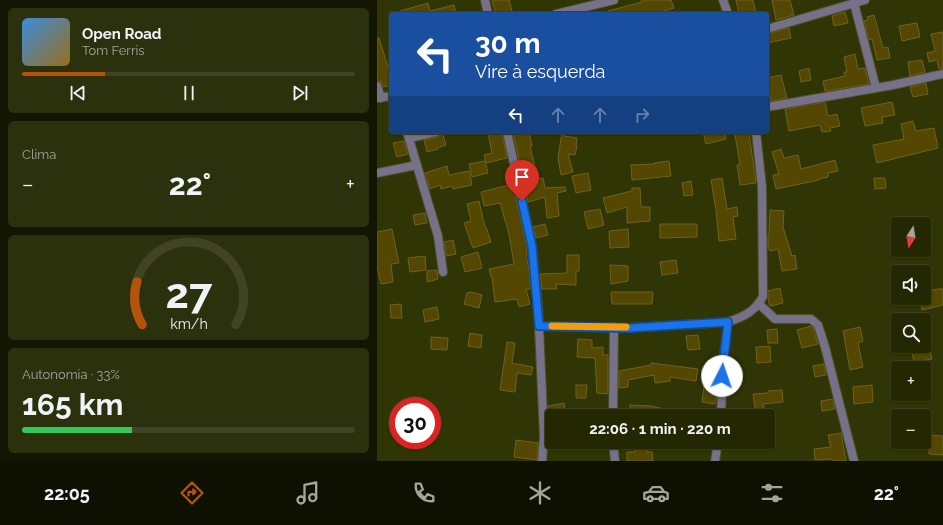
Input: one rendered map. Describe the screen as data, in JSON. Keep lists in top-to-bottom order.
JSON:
{
  "north": "bottom",
  "page": {
    "turn": ["30 m", "Vire à esquerda"],
    "song": ["Open Road", "Tom Ferris"],
    "tile": [
      "Clima",
      ["Autonomia · 33%", "165 km"]
    ],
    "heat": ["−", "22°", "+"],
    "map_buttons": ["+", "−"],
    "limit": "30",
    "trip": "22:06 · 1 min · 220 m",
    "tabs": ["22:05", "22°"],
    "gauge": ["27", "km/h"]
  }
}
